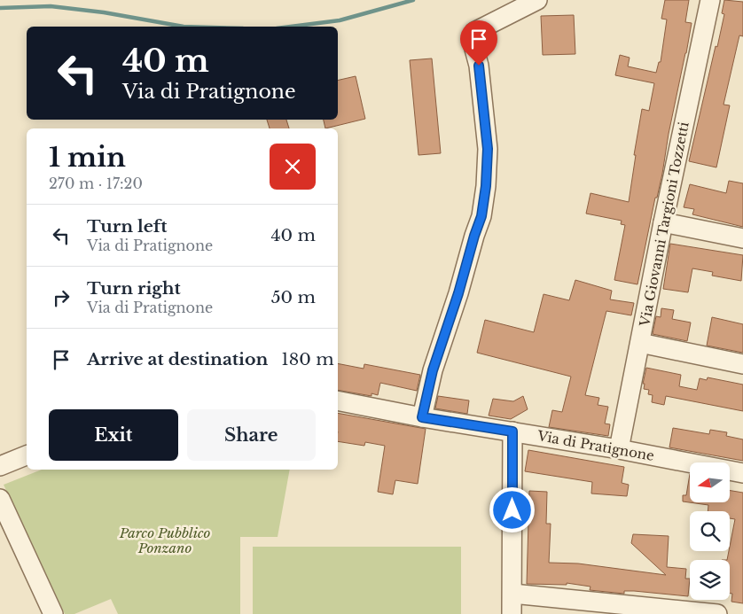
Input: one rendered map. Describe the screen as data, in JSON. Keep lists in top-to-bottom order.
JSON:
{
  "streets": {
    "street": ["Via Giovanni Targioni Tozzetti", "Via di Pratignone"]
  },
  "crossings": [
    ["Via Giovanni Targioni Tozzetti", "Via di Pratignone"]
  ],
  "parks": ["Parco Pubblico Ponzano"],
  "north": "left",
  "page": {
    "turn": ["40 m", "Via di Pratignone"],
    "heading": ["1 min", "270 m · 17:20"],
    "list": [
      {
        "name": "Turn left",
        "note": "Via di Pratignone",
        "value": "40 m"
      },
      {
        "name": "Turn right",
        "note": "Via di Pratignone",
        "value": "50 m"
      },
      {
        "name": "Arrive at destination",
        "value": "180 m"
      }
    ],
    "buttons": ["Exit", "Share"]
  }
}
